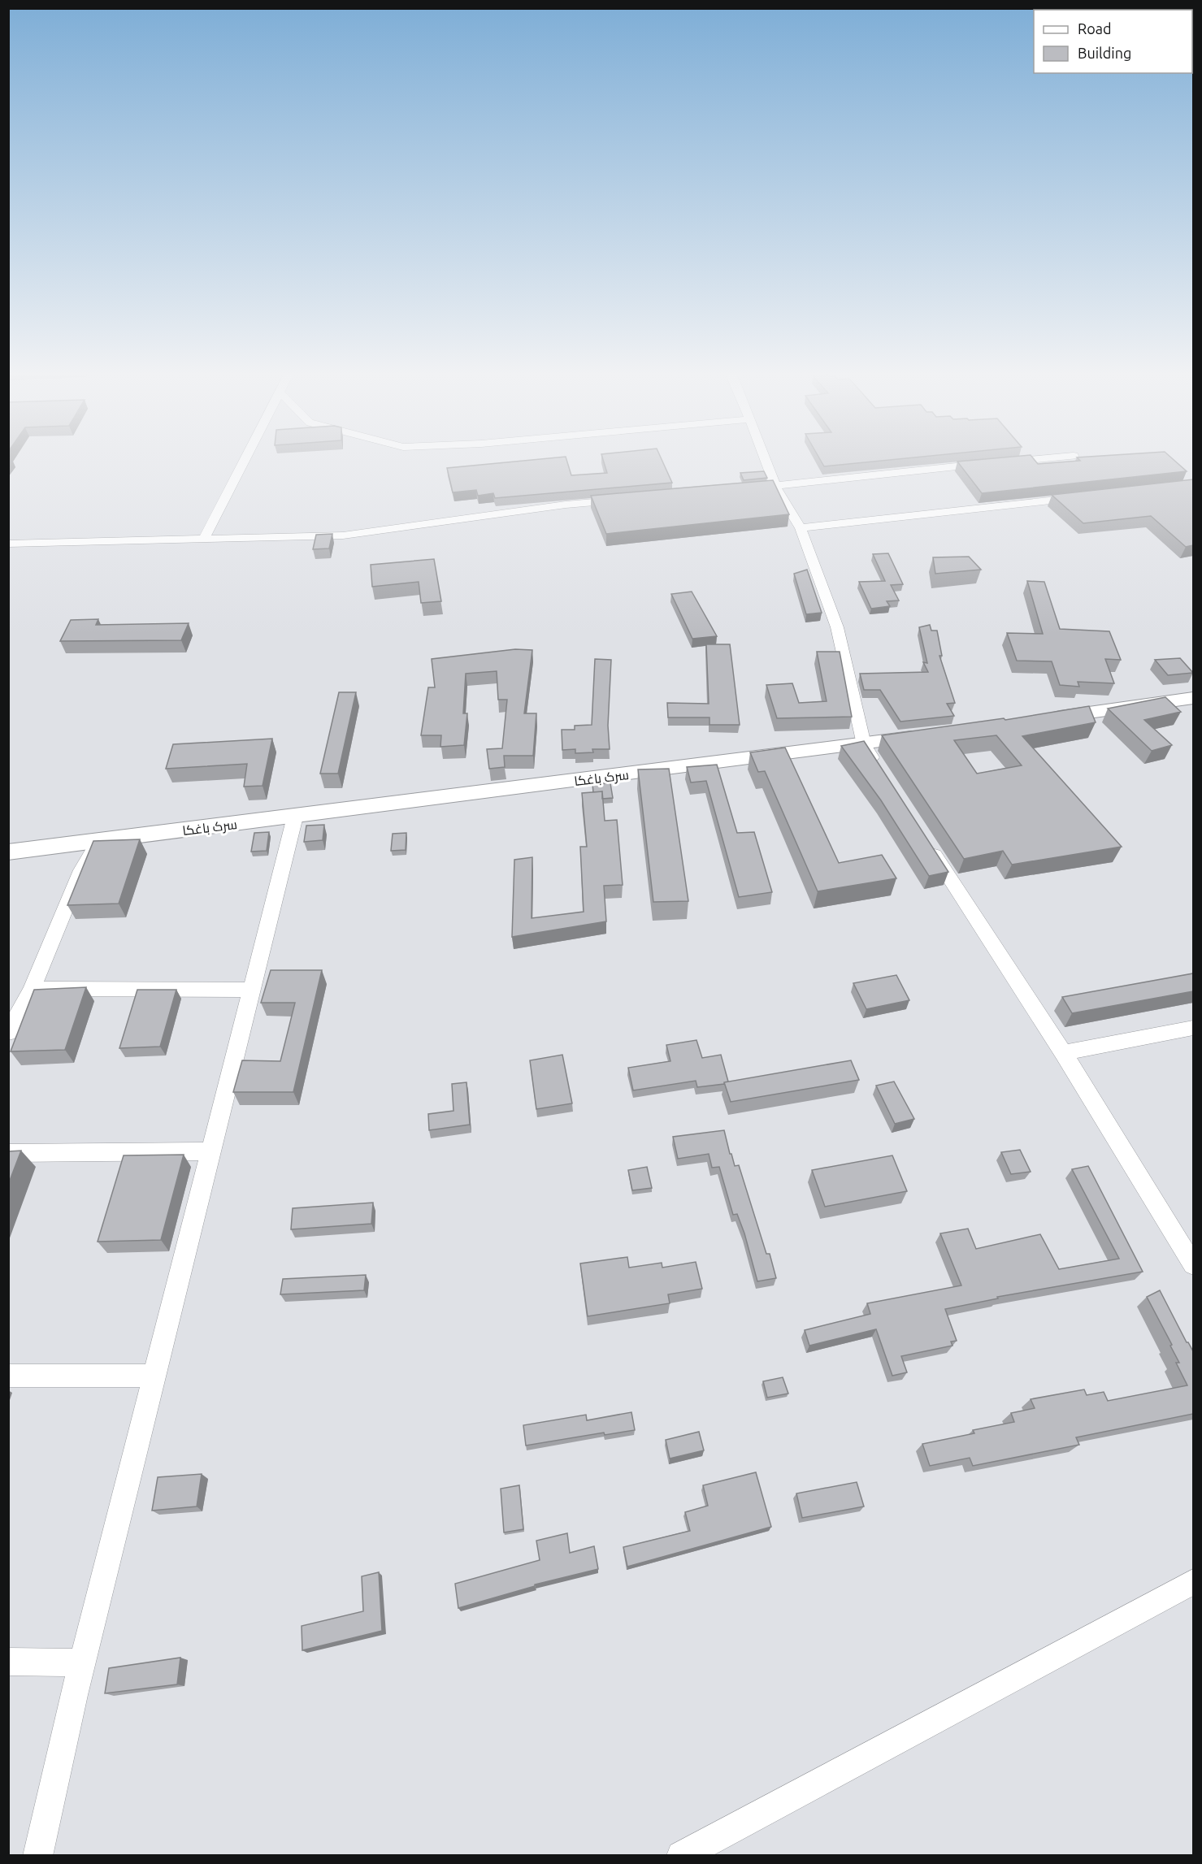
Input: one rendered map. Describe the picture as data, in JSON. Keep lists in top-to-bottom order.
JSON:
{
  "streets": {
    "street": ["سرک باغکا"]
  },
  "legend": ["Road", "Building"]
}
